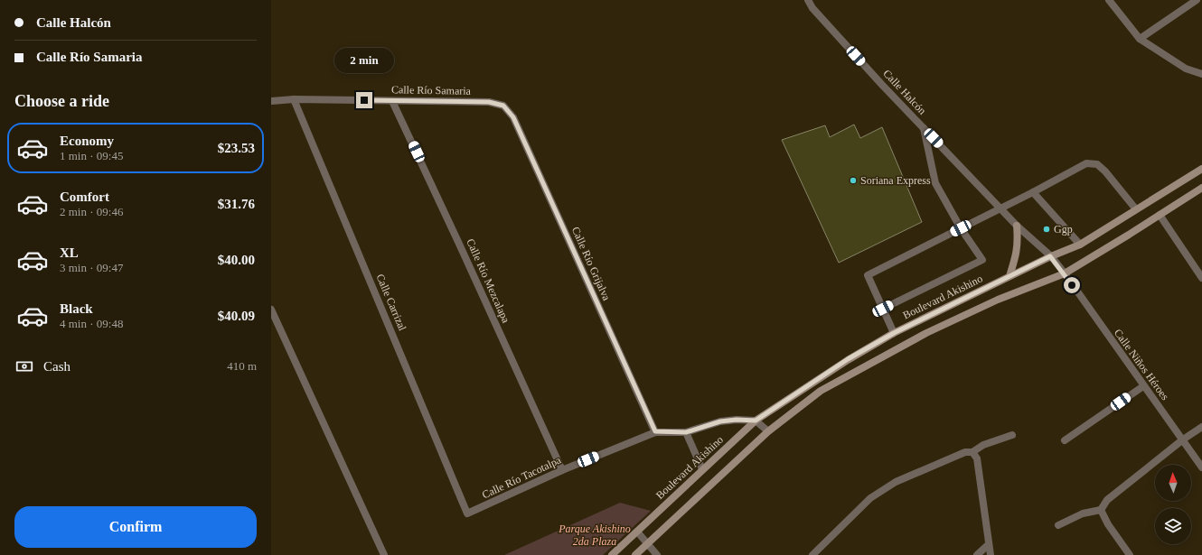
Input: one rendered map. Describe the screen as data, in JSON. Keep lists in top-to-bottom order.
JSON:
{
  "streets": {
    "main road": ["Boulevard Akishino"],
    "street": [
      "Calle Río Samaria",
      "Calle Halcón",
      "Calle Río Grijalva",
      "Calle Río Mezcalapa",
      "Calle Carrizal",
      "Calle Niños Héroes",
      "Calle Río Tacotalpa"
    ]
  },
  "crossings": [
    ["Calle Río Samaria", "Calle Río Grijalva"],
    ["Calle Río Samaria", "Calle Río Mezcalapa"],
    ["Calle Río Samaria", "Calle Carrizal"],
    ["Calle Halcón", "Boulevard Akishino"],
    ["Calle Halcón", "Calle Niños Héroes"],
    ["Calle Río Grijalva", "Calle Río Tacotalpa"],
    ["Calle Río Mezcalapa", "Calle Río Tacotalpa"],
    ["Boulevard Akishino", "Calle Río Tacotalpa"],
    ["Calle Carrizal", "Calle Río Tacotalpa"]
  ],
  "parks": ["Parque Akishino 2da Plaza"],
  "places": ["Soriana Express", "Ggp"],
  "north": "top",
  "page": {
    "banner": ["Calle Halcón", "Calle Río Samaria"],
    "bubble": "2 min",
    "heading": "Choose a ride",
    "list": [
      {
        "name": "Economy",
        "note": "1 min · 09:45",
        "value": "$23.53"
      },
      {
        "name": "Comfort",
        "note": "2 min · 09:46",
        "value": "$31.76"
      },
      {
        "name": "XL",
        "note": "3 min · 09:47",
        "value": "$40.00"
      },
      {
        "name": "Black",
        "note": "4 min · 09:48",
        "value": "$40.09"
      }
    ],
    "pay": ["Cash", "410 m"],
    "buttons": "Confirm"
  }
}
